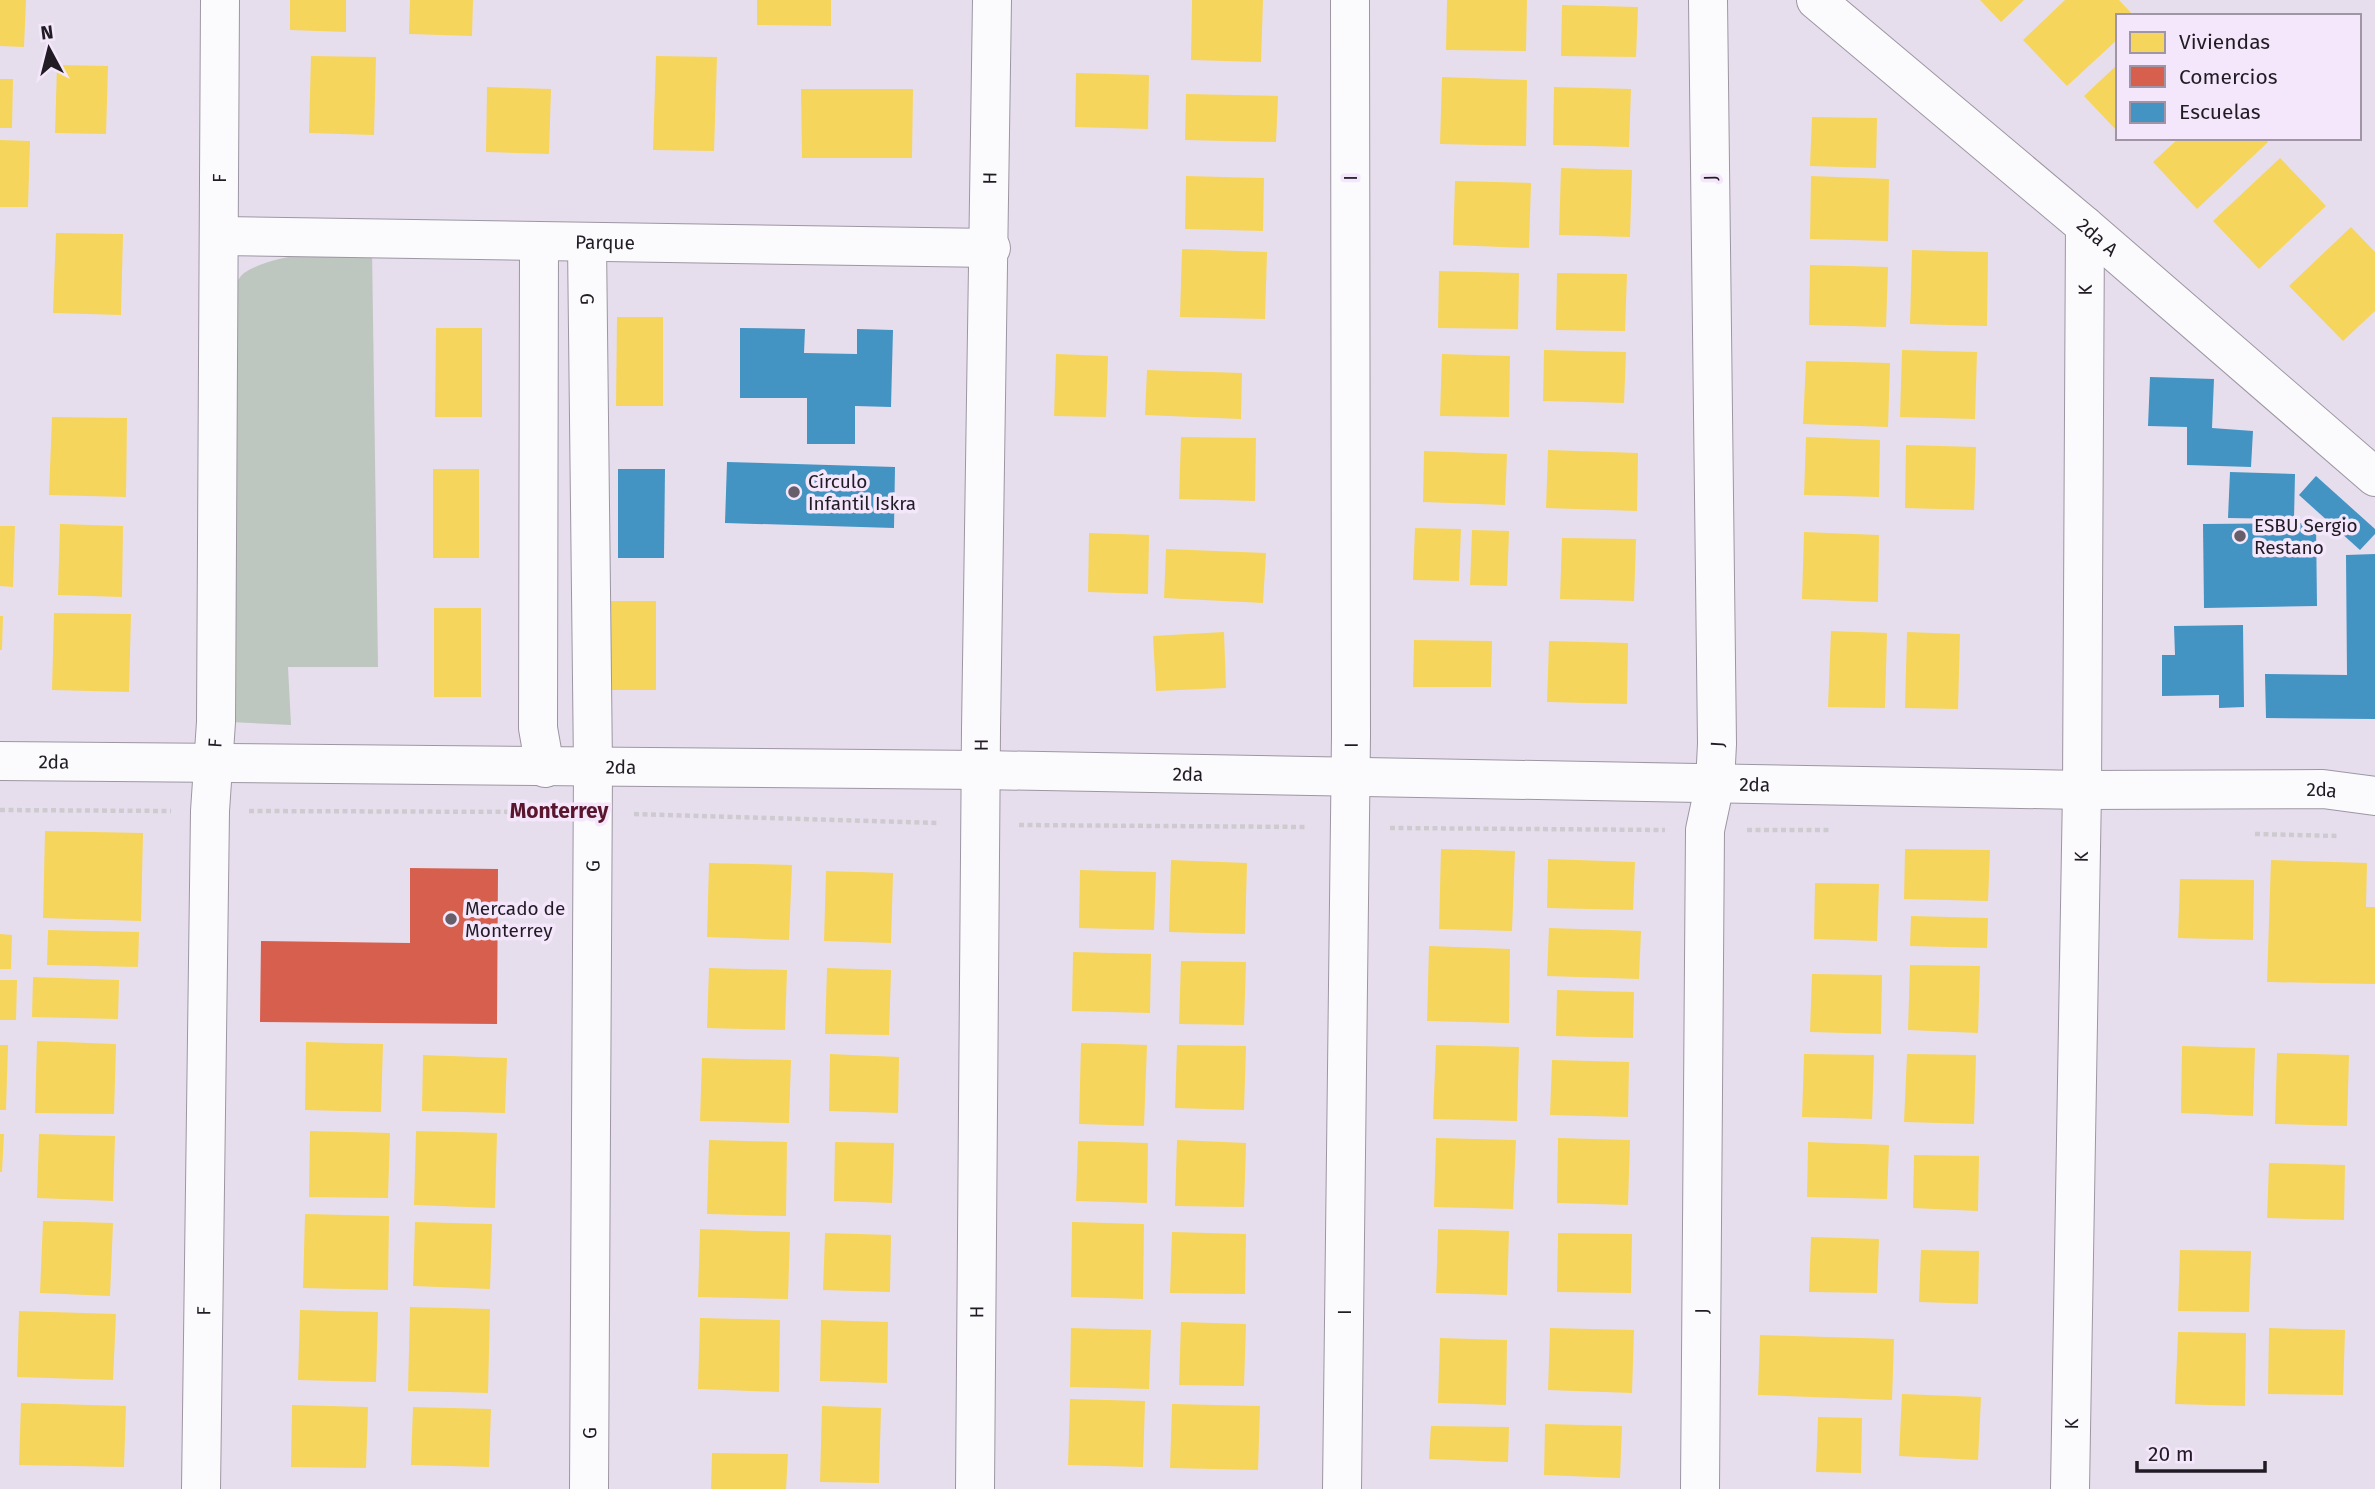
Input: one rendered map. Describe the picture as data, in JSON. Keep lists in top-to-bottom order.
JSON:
{
  "streets": {
    "street": [
      "F",
      "H",
      "I",
      "J",
      "2da A",
      "Parque",
      "K",
      "G",
      "2da"
    ]
  },
  "crossings": [
    ["F", "Parque"],
    ["F", "2da"],
    ["H", "Parque"],
    ["H", "2da"],
    ["I", "2da"],
    ["J", "2da"],
    ["2da A", "K"],
    ["Parque", "G"],
    ["K", "2da"],
    ["G", "2da"]
  ],
  "districts": ["Monterrey"],
  "places": ["Círculo Infantil Iskra", "ESBU Sergio Restano", "Mercado de Monterrey"],
  "legend": ["Viviendas", "Comercios", "Escuelas"],
  "scale_bar": "20 m",
  "north": "top"
}
